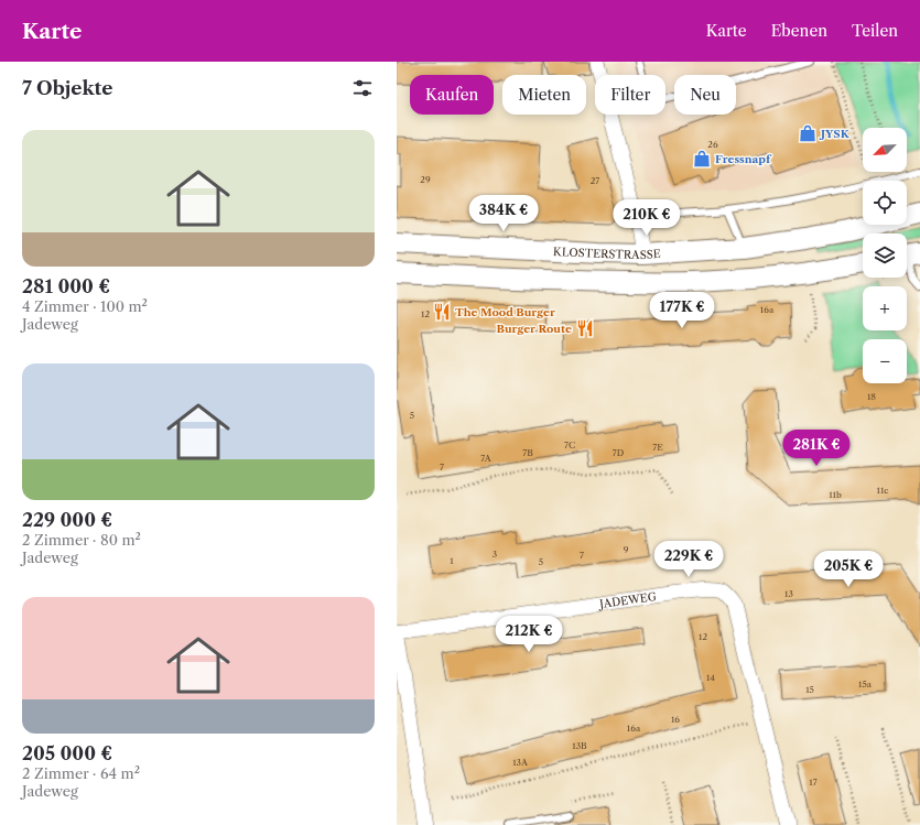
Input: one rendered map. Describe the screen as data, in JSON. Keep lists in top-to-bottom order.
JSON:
{
  "streets": {
    "main road": ["KLOSTERSTRASSE"],
    "street": ["JADEWEG"]
  },
  "places": {
    "shop": ["JYSK", "Fressnapf"],
    "restaurant": ["The Mood Burger", "Burger Route"]
  },
  "house_numbers": [
    "26",
    "29",
    "27",
    "16a",
    "12",
    "18",
    "5",
    "7C",
    "7E",
    "7B",
    "7D",
    "7A",
    "7",
    "11c",
    "11b",
    "9",
    "3",
    "7",
    "1",
    "5",
    "13",
    "12",
    "14",
    "15a",
    "15",
    "16",
    "16a",
    "13B",
    "13A",
    "17"
  ],
  "north": "bottom left",
  "page": {
    "header": "Karte",
    "nav": ["Karte", "Ebenen", "Teilen"],
    "heading": "7 Objekte",
    "chip": [
      "Kaufen",
      "Mieten",
      "Filter",
      "Neu"
    ],
    "list": [
      {
        "name": "281 000 €",
        "note": "4 Zimmer · 100 m² · Jadeweg"
      },
      {
        "name": "229 000 €",
        "note": "2 Zimmer · 80 m² · Jadeweg"
      },
      {
        "name": "205 000 €",
        "note": "2 Zimmer · 64 m² · Jadeweg"
      }
    ],
    "map_buttons": ["+", "−"],
    "price": [
      "384K €",
      "210K €",
      "177K €",
      "281K €",
      "229K €",
      "205K €",
      "212K €"
    ]
  }
}
